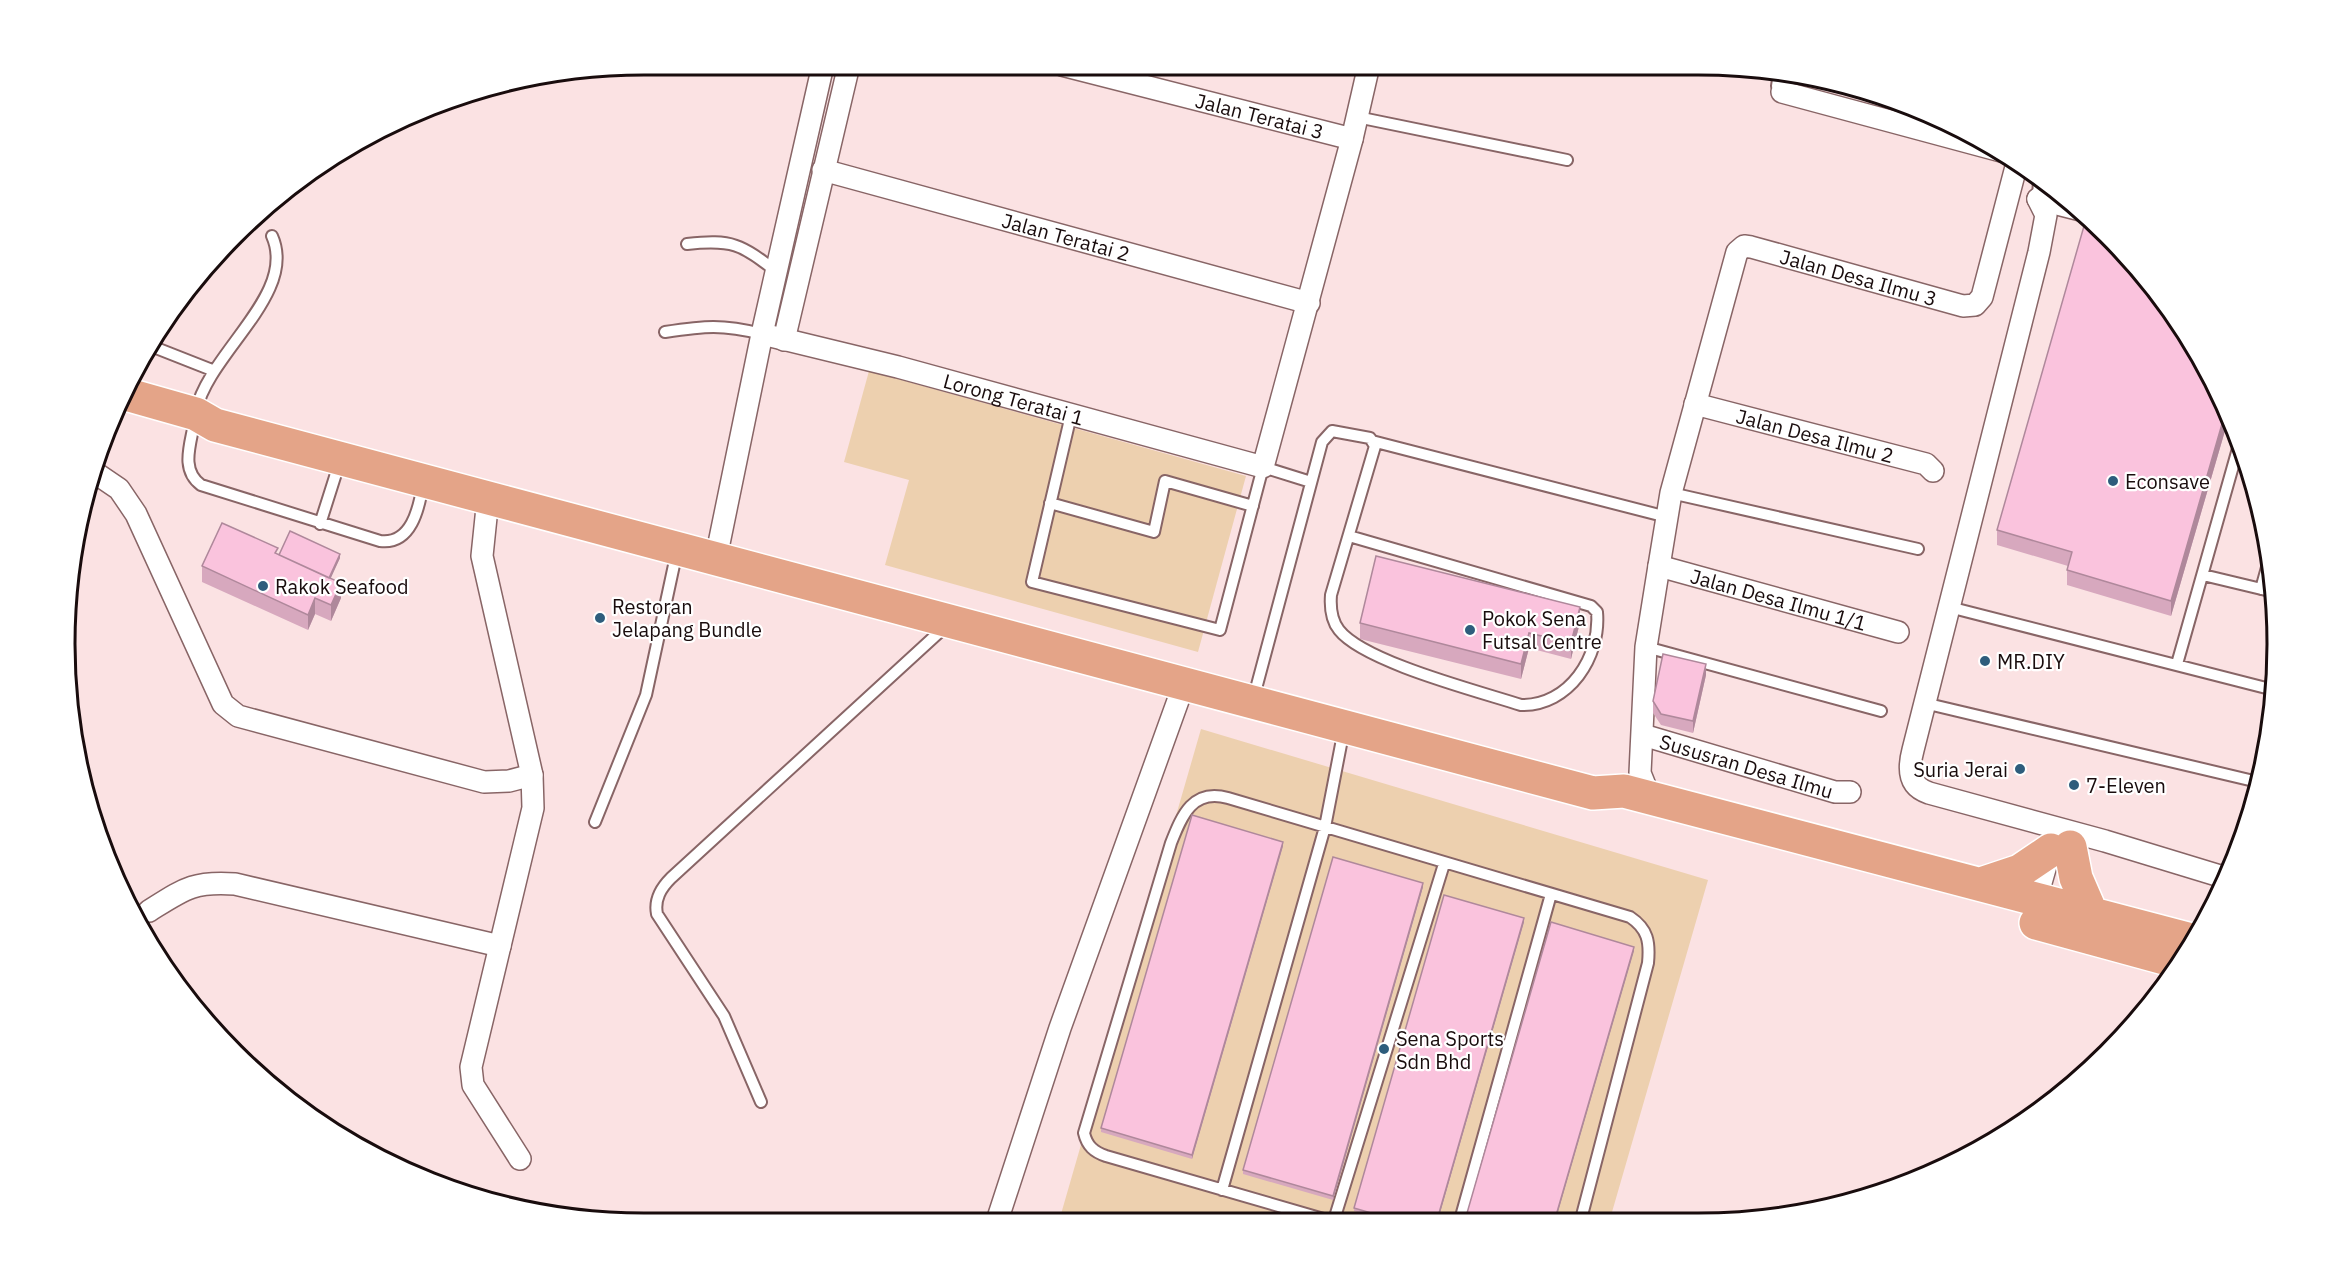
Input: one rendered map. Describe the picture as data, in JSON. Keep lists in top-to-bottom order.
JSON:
{
  "streets": {
    "street": [
      "Jalan Teratai 3",
      "Jalan Teratai 2",
      "Jalan Desa Ilmu 3",
      "Lorong Teratai 1",
      "Jalan Desa Ilmu 2",
      "Jalan Desa Ilmu 1/1",
      "Sususran Desa Ilmu"
    ]
  },
  "crossings": [
    ["Jalan Desa Ilmu 3", "Jalan Desa Ilmu 2"]
  ],
  "places": [
    "Econsave",
    "Rakok Seafood",
    "Restoran Jelapang Bundle",
    "Pokok Sena Futsal Centre",
    "MR.DIY",
    "Suria Jerai",
    "7-Eleven",
    "Sena Sports Sdn Bhd"
  ]
}
